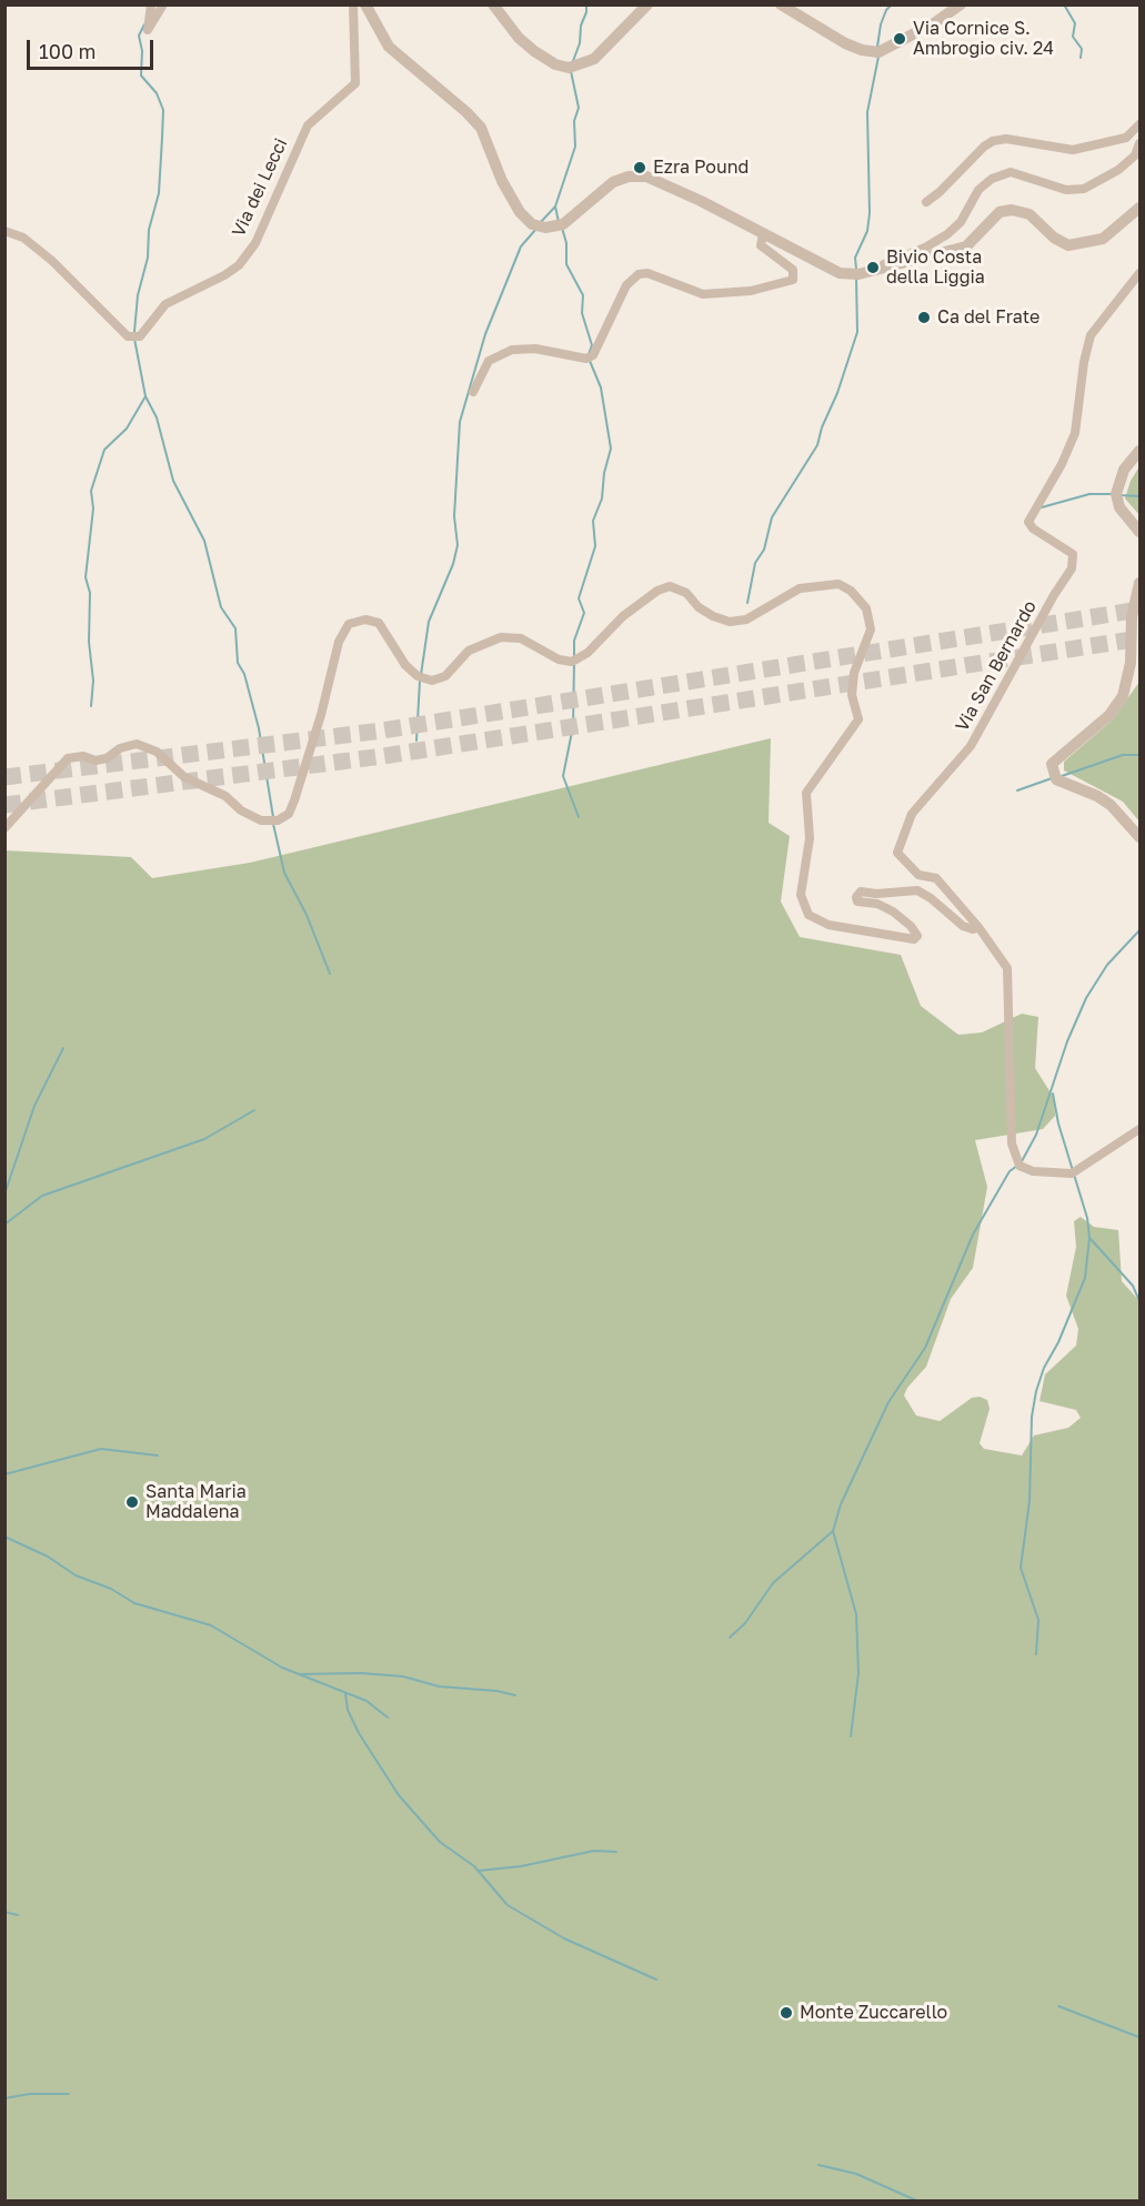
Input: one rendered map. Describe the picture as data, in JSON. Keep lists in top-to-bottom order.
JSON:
{
  "streets": {
    "street": ["Via dei Lecci", "Via San Bernardo"]
  },
  "places": [
    "Via Cornice S. Ambrogio civ. 24",
    "Ezra Pound",
    "Bivio Costa della Liggia",
    "Ca del Frate",
    "Santa Maria Maddalena",
    "Monte Zuccarello"
  ],
  "scale_bar": "100 m"
}
